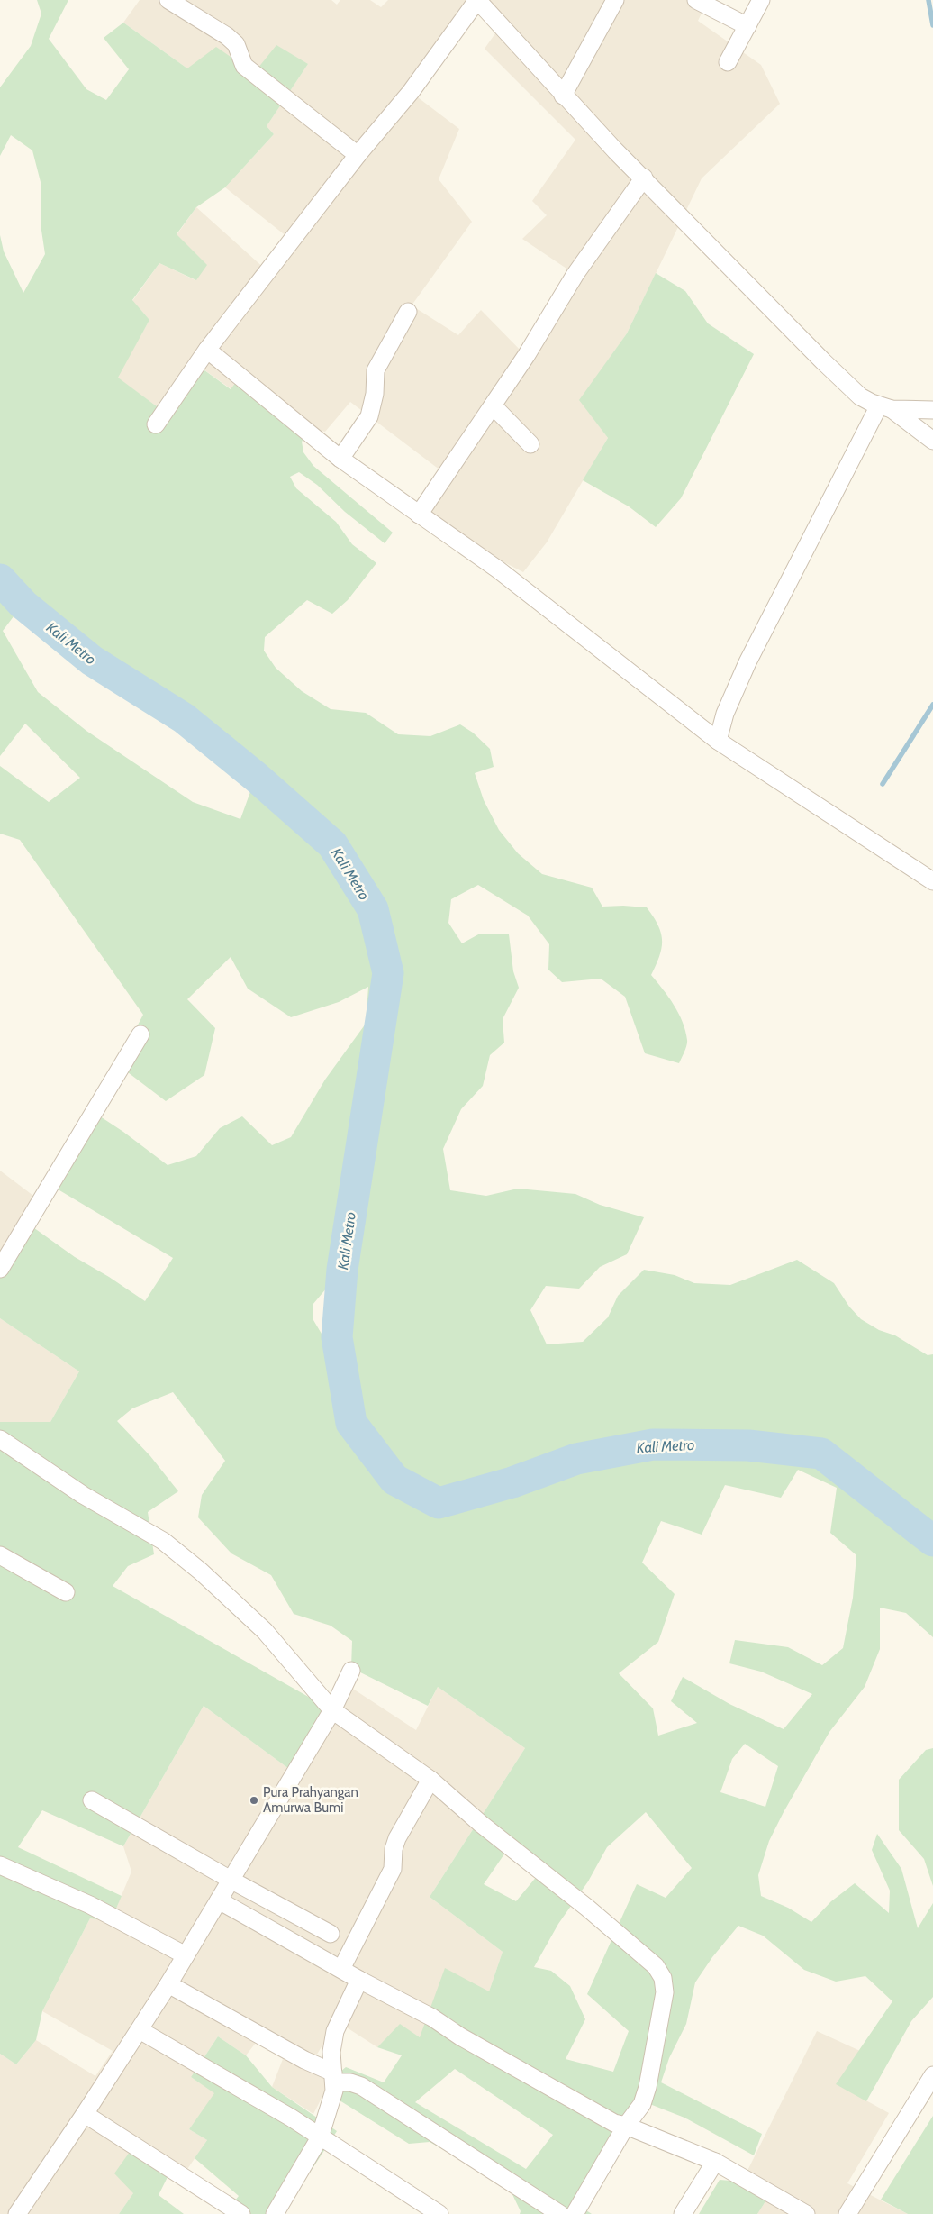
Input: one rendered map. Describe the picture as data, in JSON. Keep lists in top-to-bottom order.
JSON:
{
  "water": ["Kali Metro"],
  "places": ["Pura Prahyangan Amurwa Bumi"]
}
